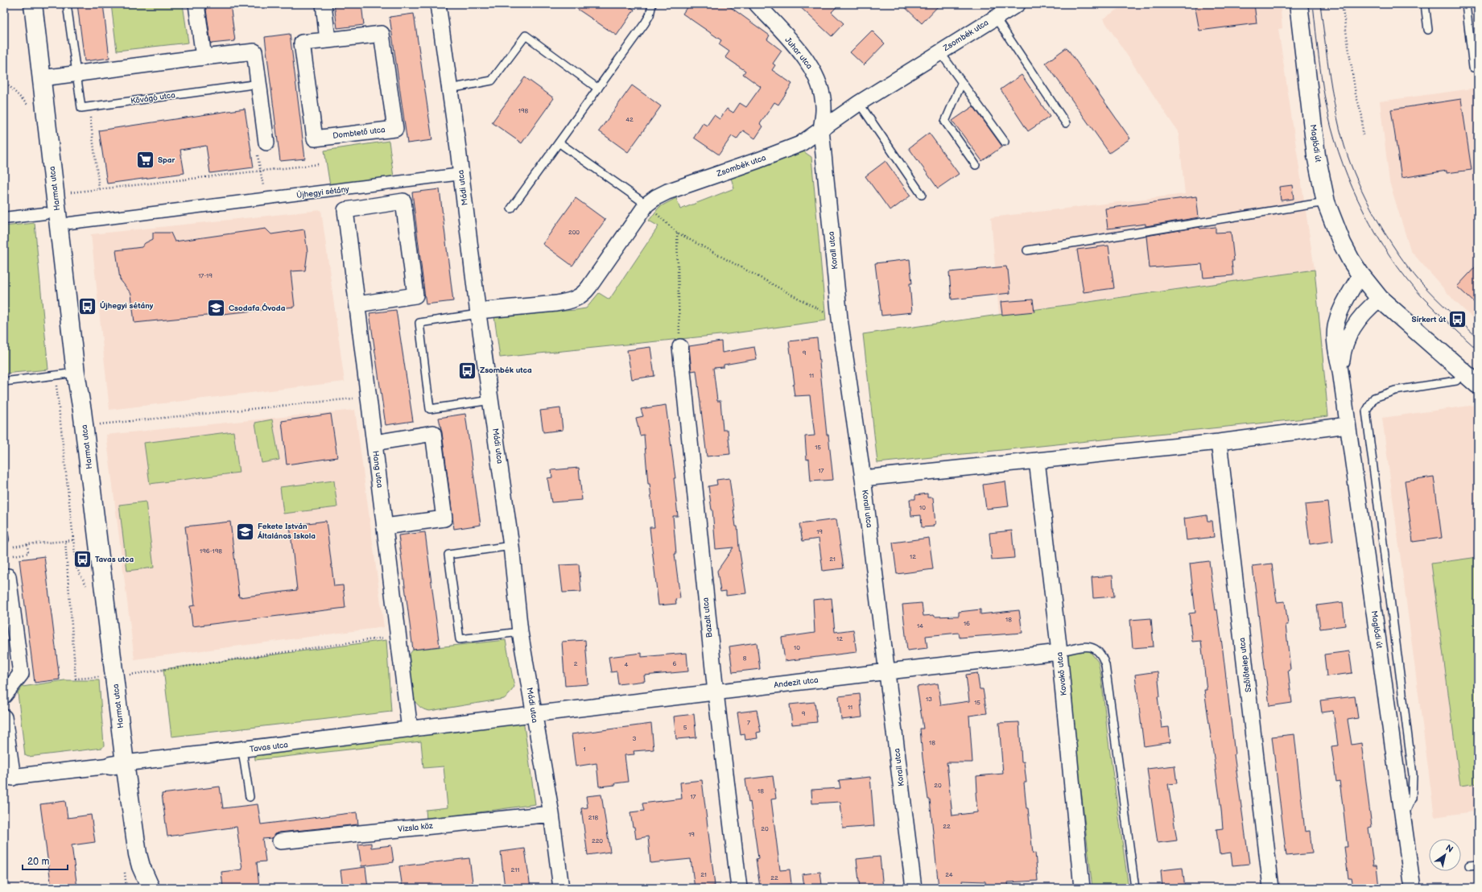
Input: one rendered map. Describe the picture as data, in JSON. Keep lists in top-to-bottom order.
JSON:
{
  "streets": {
    "street": [
      "Zsombék utca",
      "Juhar utca",
      "Dombtető utca",
      "Maglódi út",
      "Mádi utca",
      "Harmat utca",
      "Újhegyi sétány",
      "Korall utca",
      "Hang utca",
      "Bazalt utca",
      "Szőlőtelep utca",
      "Kovakő utca",
      "Andezit utca",
      "Tavas utca",
      "Vizsla köz"
    ],
    "lane": ["Kővágó utca"]
  },
  "crossings": [
    ["Zsombék utca", "Juhar utca"],
    ["Zsombék utca", "Mádi utca"],
    ["Zsombék utca", "Korall utca"],
    ["Juhar utca", "Korall utca"],
    ["Mádi utca", "Újhegyi sétány"],
    ["Mádi utca", "Andezit utca"],
    ["Mádi utca", "Tavas utca"],
    ["Mádi utca", "Vizsla köz"],
    ["Harmat utca", "Tavas utca"],
    ["Korall utca", "Andezit utca"],
    ["Hang utca", "Tavas utca"],
    ["Bazalt utca", "Andezit utca"],
    ["Kovakő utca", "Andezit utca"],
    ["Andezit utca", "Tavas utca"]
  ],
  "places": {
    "supermarket": ["Spar"],
    "bus stop": [
      "Újhegyi sétány",
      "Sírkert út",
      "Zsombék utca",
      "Tavas utca"
    ],
    "school or university": ["Csodafa Óvoda", "Fekete István Általános Iskola"]
  },
  "house_numbers": [
    "198",
    "42",
    "200",
    "17-19",
    "9",
    "11",
    "15",
    "17",
    "10",
    "19",
    "196-198",
    "12",
    "21",
    "18",
    "16",
    "14",
    "12",
    "10",
    "8",
    "2",
    "6",
    "4",
    "13",
    "15",
    "11",
    "9",
    "7",
    "5",
    "3",
    "18",
    "1",
    "20",
    "18",
    "17",
    "218",
    "22",
    "20",
    "19",
    "220",
    "211",
    "21",
    "24",
    "22"
  ],
  "scale_bar": "20 m",
  "north": "top right"
}
